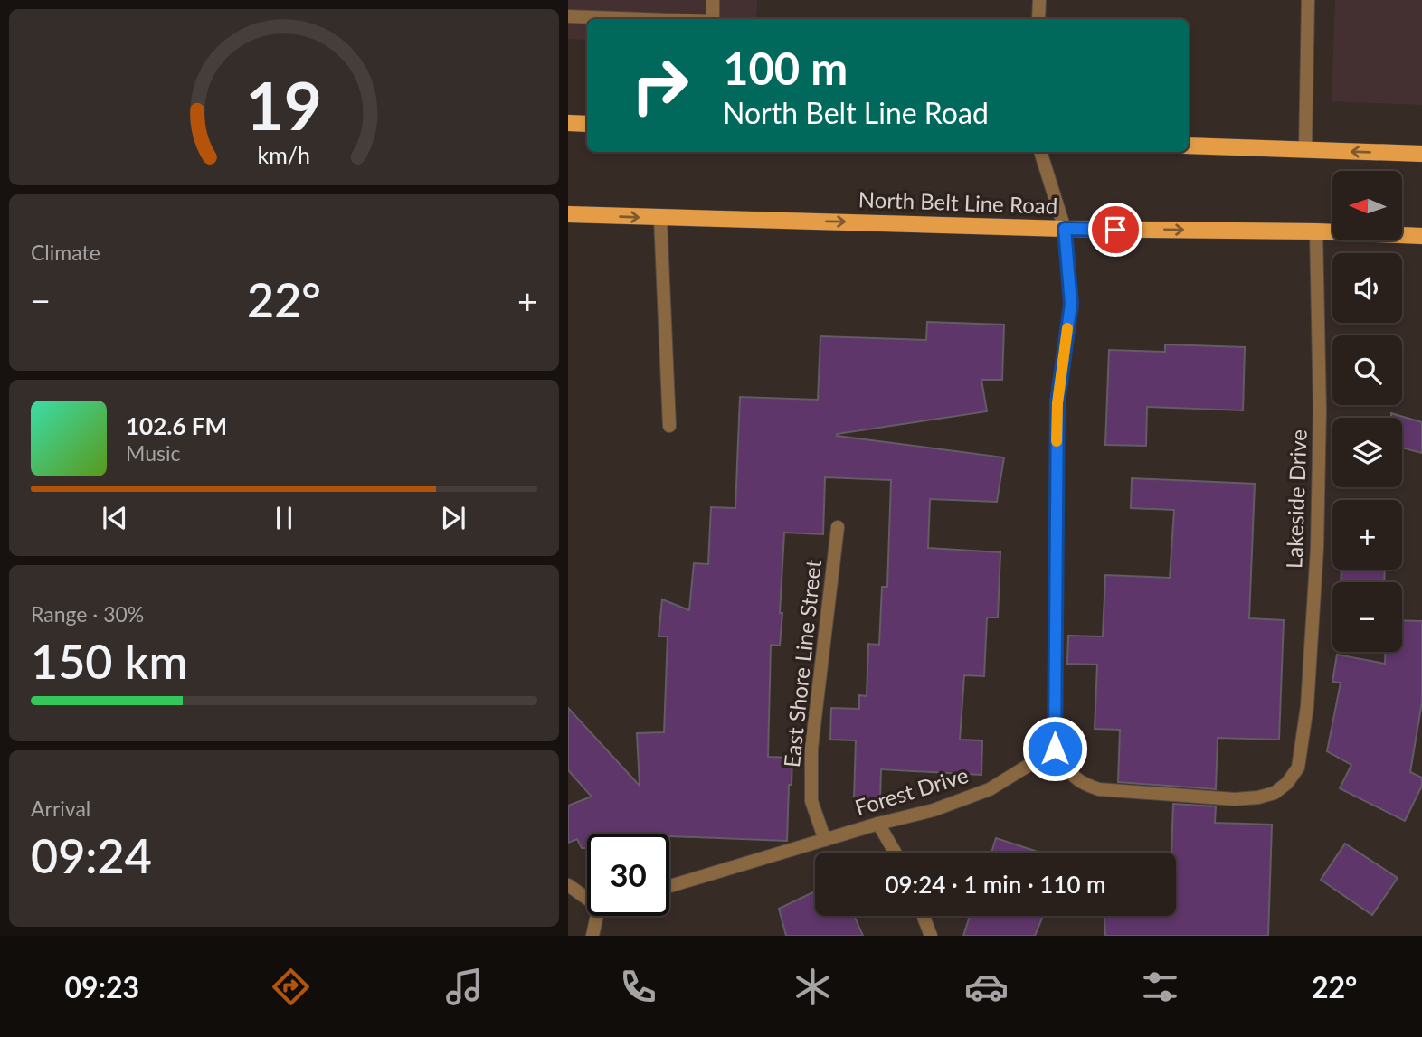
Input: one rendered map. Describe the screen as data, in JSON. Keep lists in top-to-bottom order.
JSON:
{
  "streets": {
    "main road": ["North Belt Line Road"],
    "street": ["Lakeside Drive", "East Shore Line Street", "Forest Drive"]
  },
  "crossings": [
    ["North Belt Line Road", "Lakeside Drive"],
    ["Lakeside Drive", "Forest Drive"],
    ["East Shore Line Street", "Forest Drive"]
  ],
  "one_way": ["North Belt Line Road"],
  "north": "left",
  "page": {
    "turn": ["100 m", "North Belt Line Road"],
    "map_buttons": ["+", "−"],
    "tile": [
      "Climate",
      ["Range · 30%", "150 km"],
      ["Arrival", "09:24"]
    ],
    "heat": ["−", "22°", "+"],
    "song": ["102.6 FM", "Music"],
    "limit": "30",
    "trip": "09:24 · 1 min · 110 m",
    "tabs": ["09:23", "22°"],
    "gauge": ["19", "km/h"]
  }
}
